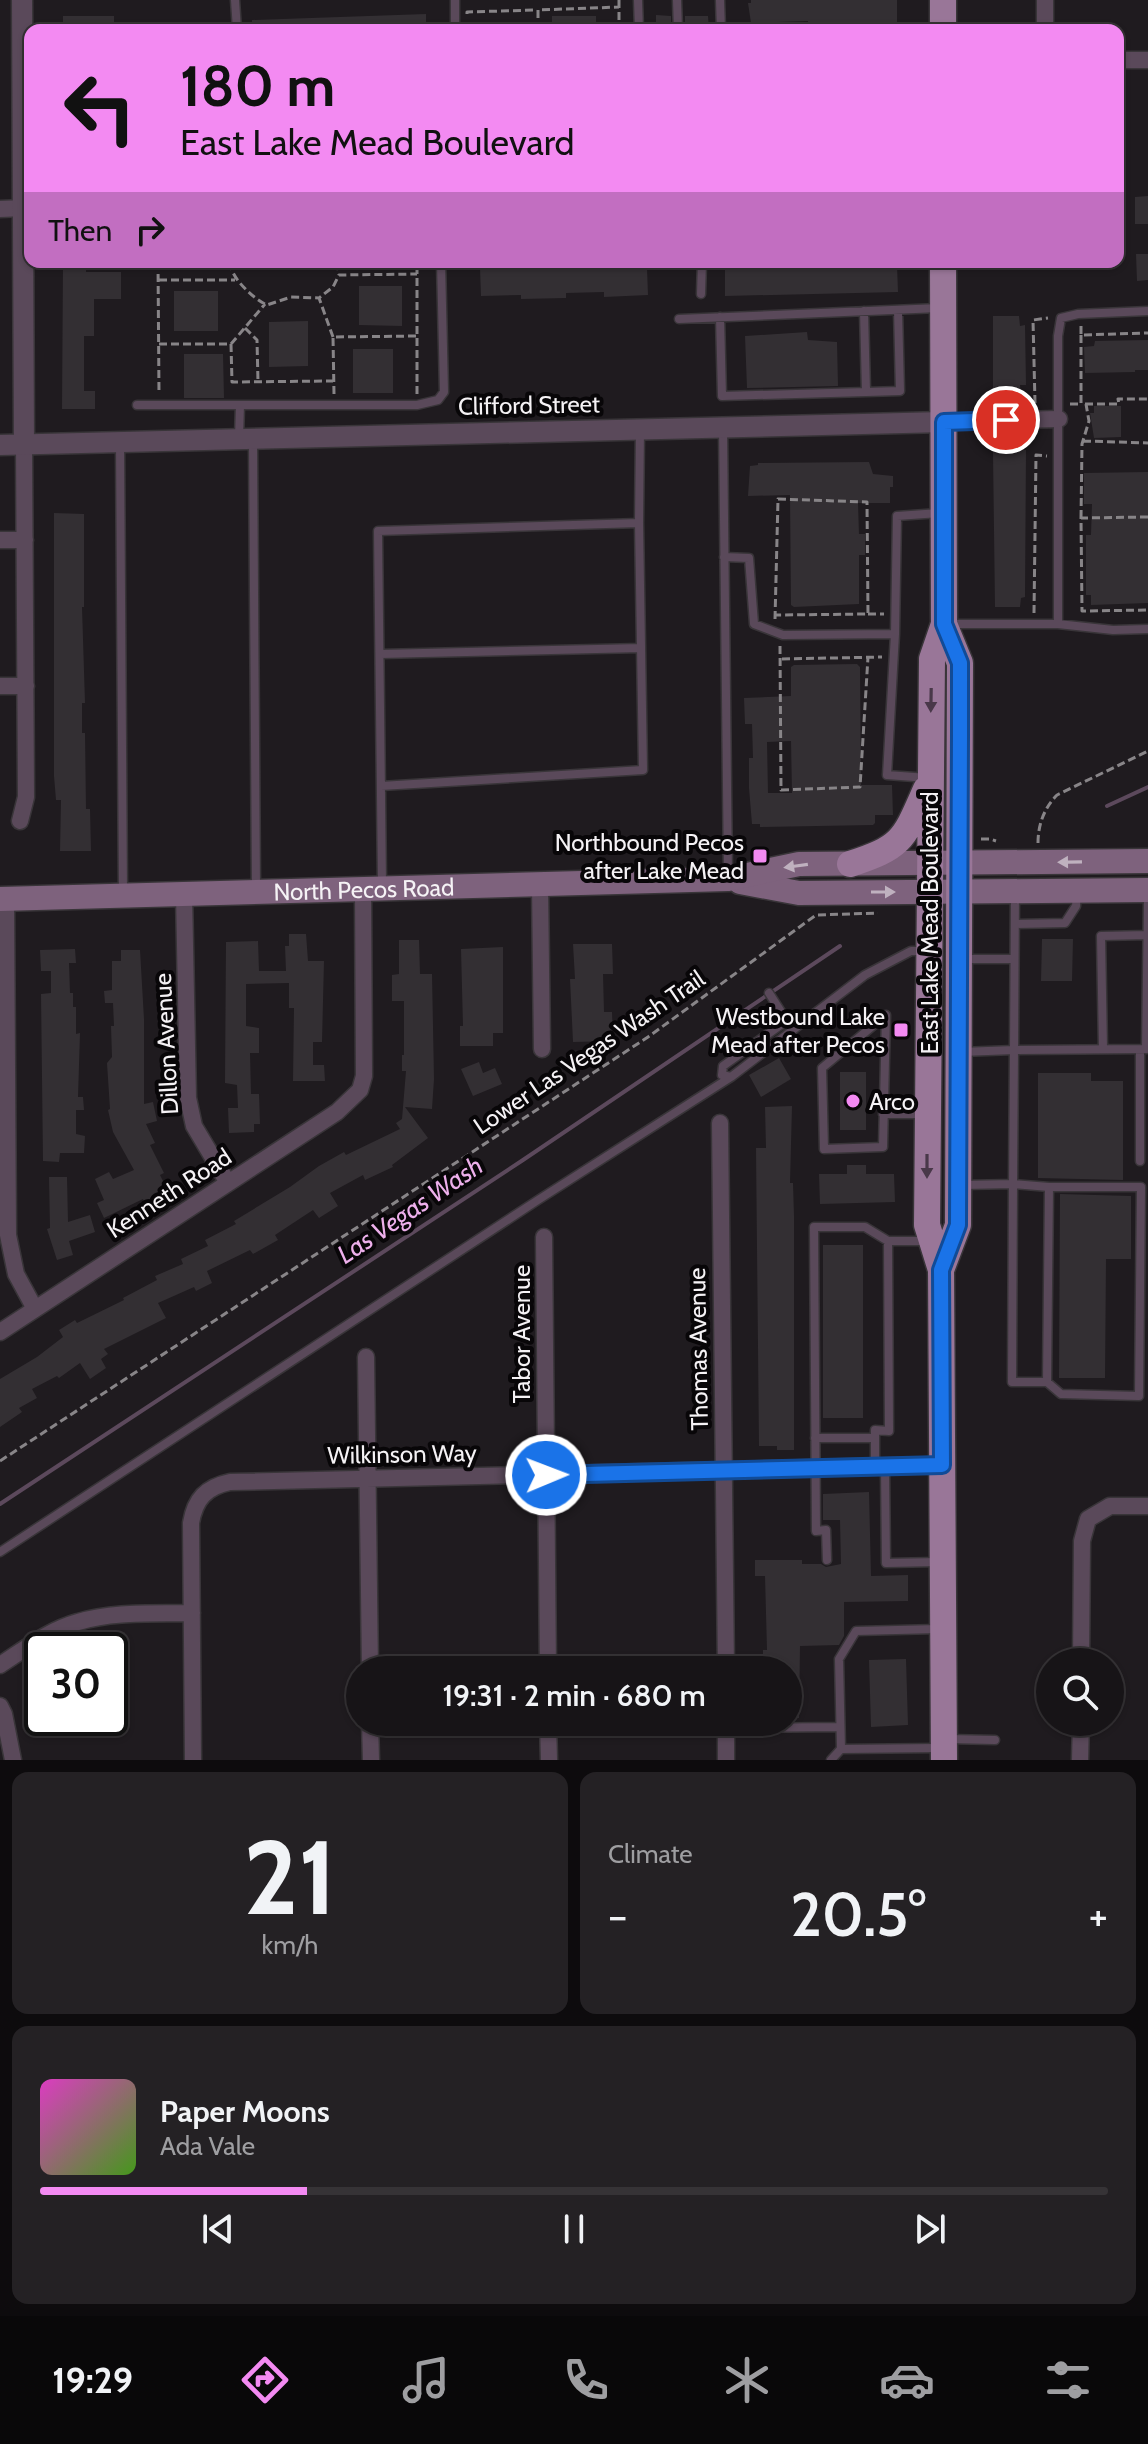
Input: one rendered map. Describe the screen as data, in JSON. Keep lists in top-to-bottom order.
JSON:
{
  "streets": {
    "main road": ["North Pecos Road", "East Lake Mead Boulevard"],
    "street": [
      "Clifford Street",
      "Dillon Avenue",
      "Kenneth Road",
      "Tabor Avenue",
      "Thomas Avenue",
      "Wilkinson Way"
    ],
    "path": ["Lower Las Vegas Wash Trail"]
  },
  "crossings": [
    ["Clifford Street", "East Lake Mead Boulevard"],
    ["North Pecos Road", "East Lake Mead Boulevard"],
    ["North Pecos Road", "Dillon Avenue"],
    ["North Pecos Road", "Kenneth Road"],
    ["East Lake Mead Boulevard", "Wilkinson Way"],
    ["Dillon Avenue", "Kenneth Road"],
    ["Tabor Avenue", "Wilkinson Way"],
    ["Thomas Avenue", "Wilkinson Way"]
  ],
  "water": ["Las Vegas Wash"],
  "places": {
    "transit": ["Northbound Pecos after Lake Mead", "Westbound Lake Mead after Pecos"],
    "other": ["Arco"]
  },
  "page": {
    "turn": ["180 m", "East Lake Mead Boulevard"],
    "then": "Then",
    "limit": "30",
    "trip": "19:31 · 2 min · 680 m",
    "tile": [
      ["21", "km/h"],
      "Climate"
    ],
    "heat": ["−", "20.5°", "+"],
    "song": ["Paper Moons", "Ada Vale"],
    "tabs": "19:29"
  }
}
